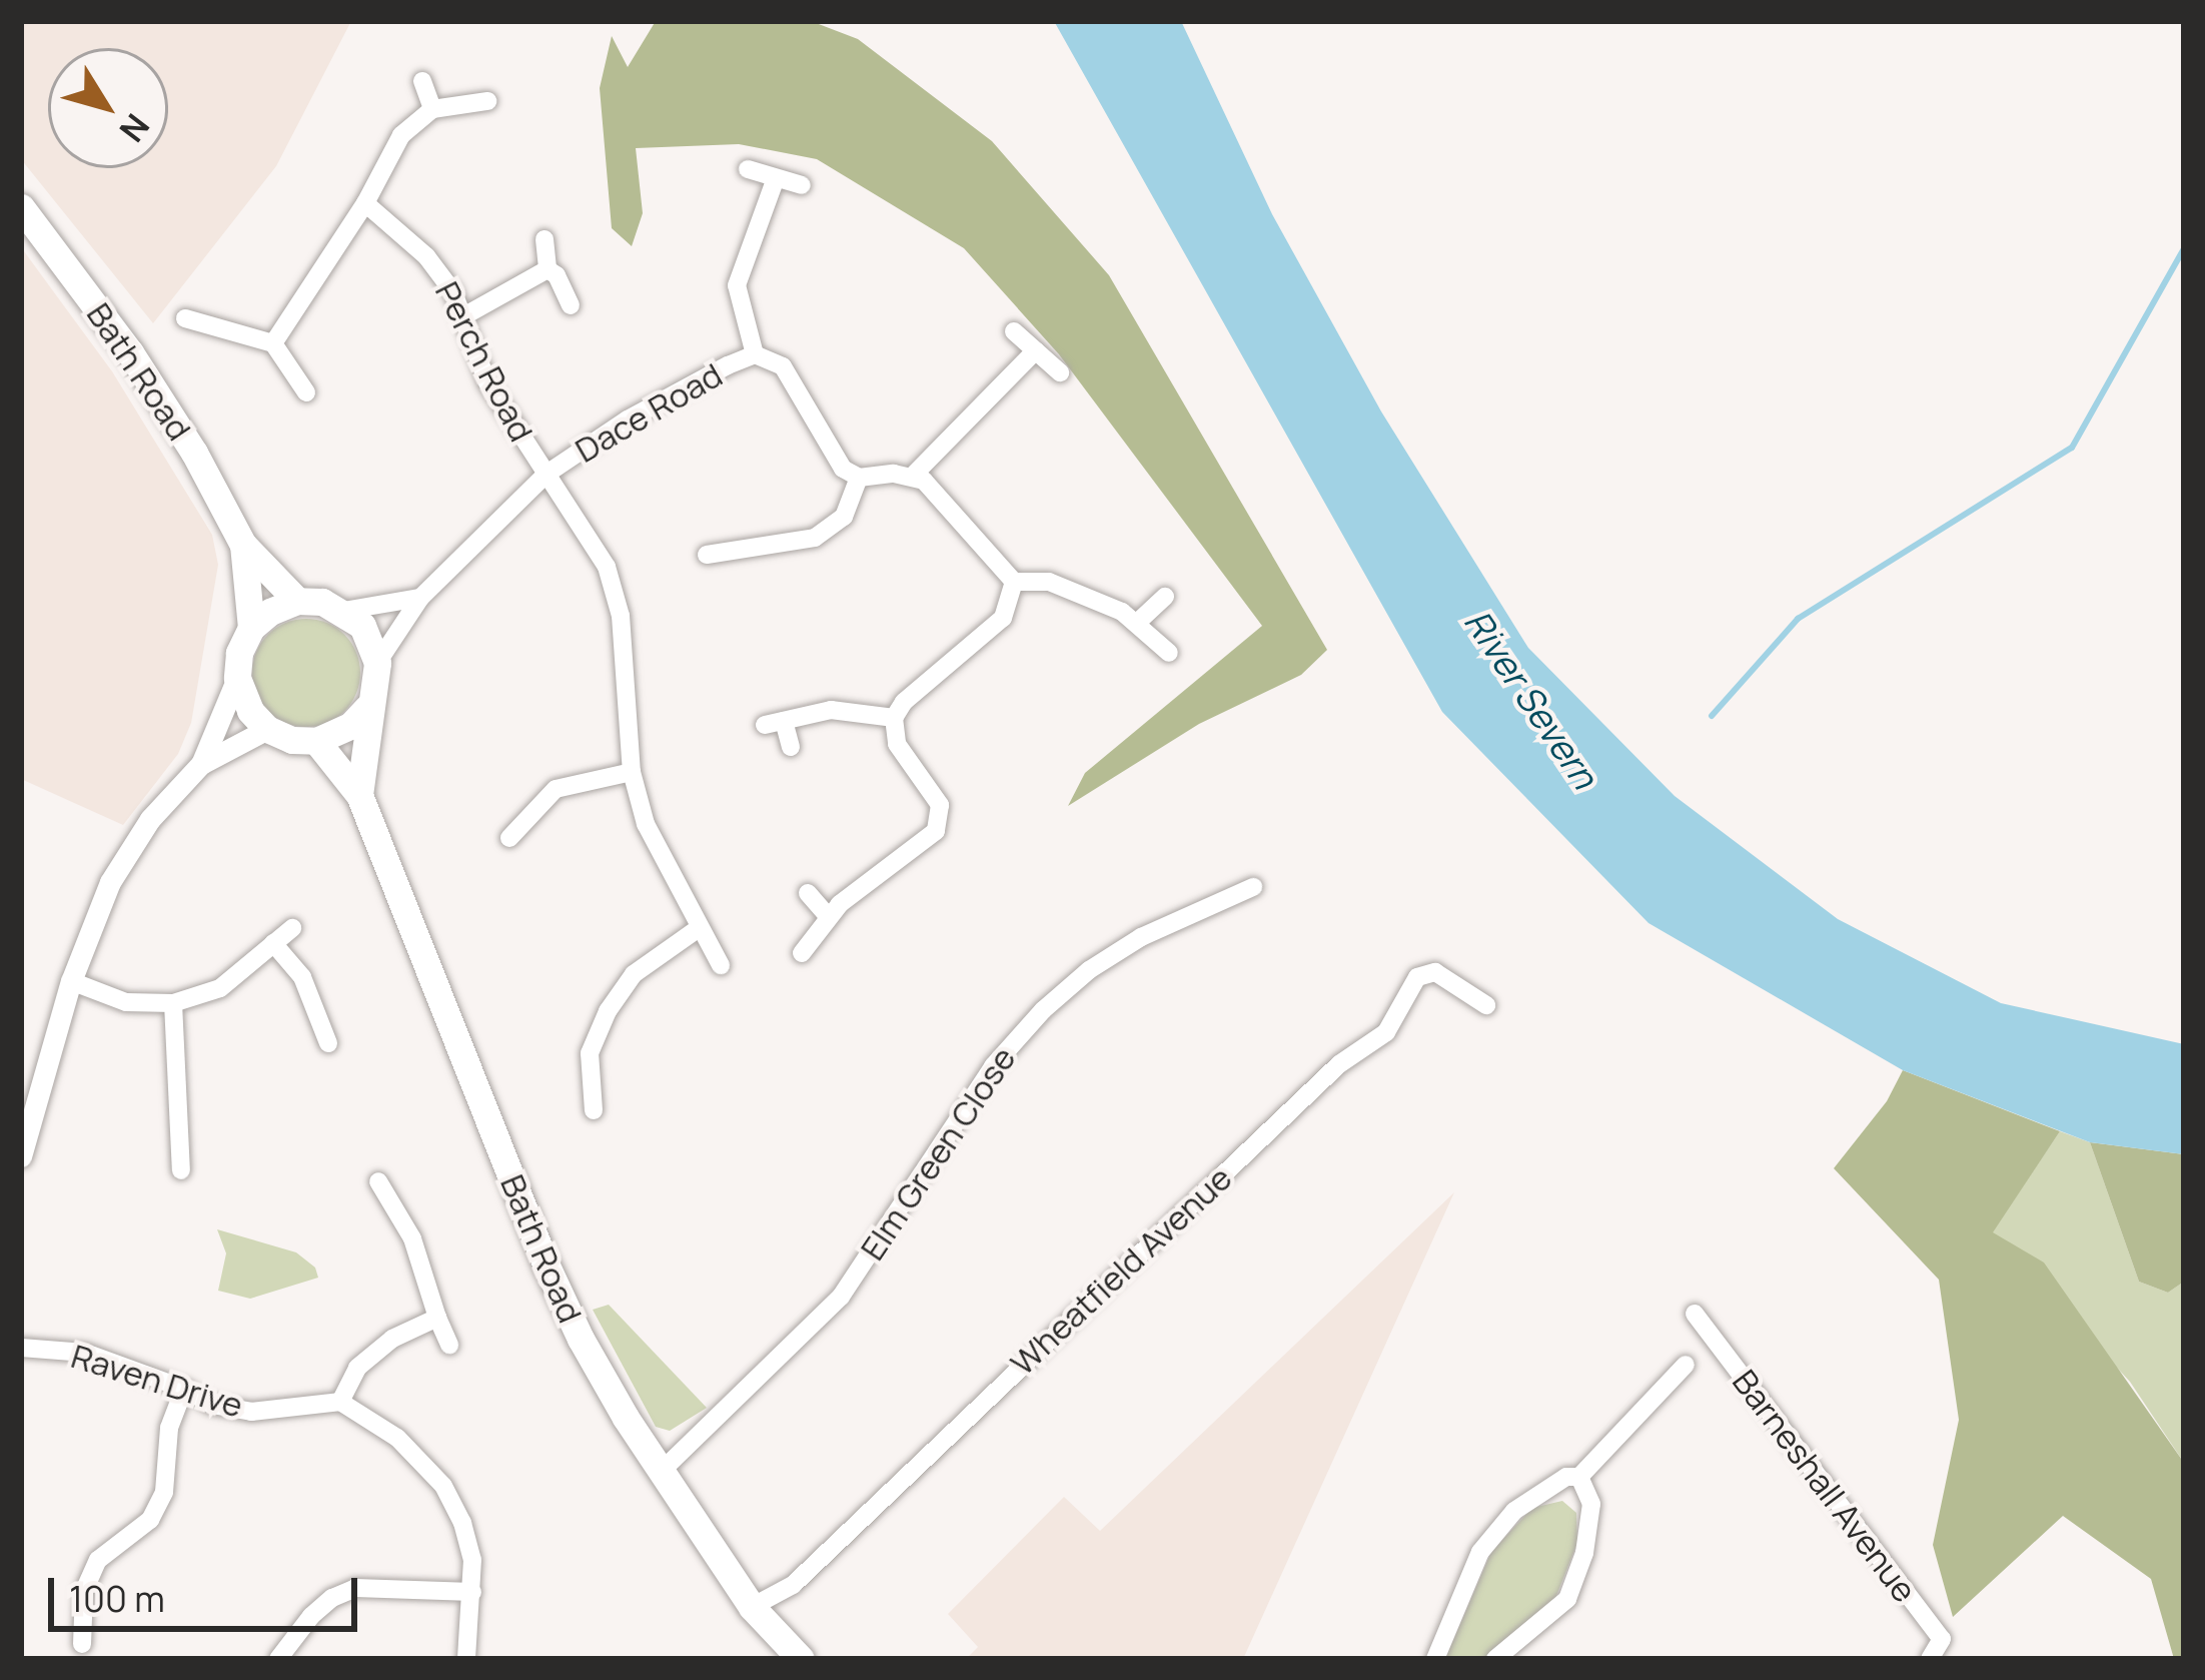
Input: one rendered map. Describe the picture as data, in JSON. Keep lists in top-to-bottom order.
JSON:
{
  "streets": {
    "main road": ["Bath Road"],
    "street": [
      "Perch Road",
      "Dace Road",
      "Elm Green Close",
      "Wheatfield Avenue",
      "Raven Drive",
      "Barneshall Avenue"
    ]
  },
  "crossings": [
    ["Perch Road", "Dace Road"],
    ["Bath Road", "Dace Road"],
    ["Bath Road", "Elm Green Close"],
    ["Bath Road", "Wheatfield Avenue"]
  ],
  "water": ["River Severn"],
  "scale_bar": "100 m",
  "north": "bottom right"
}
